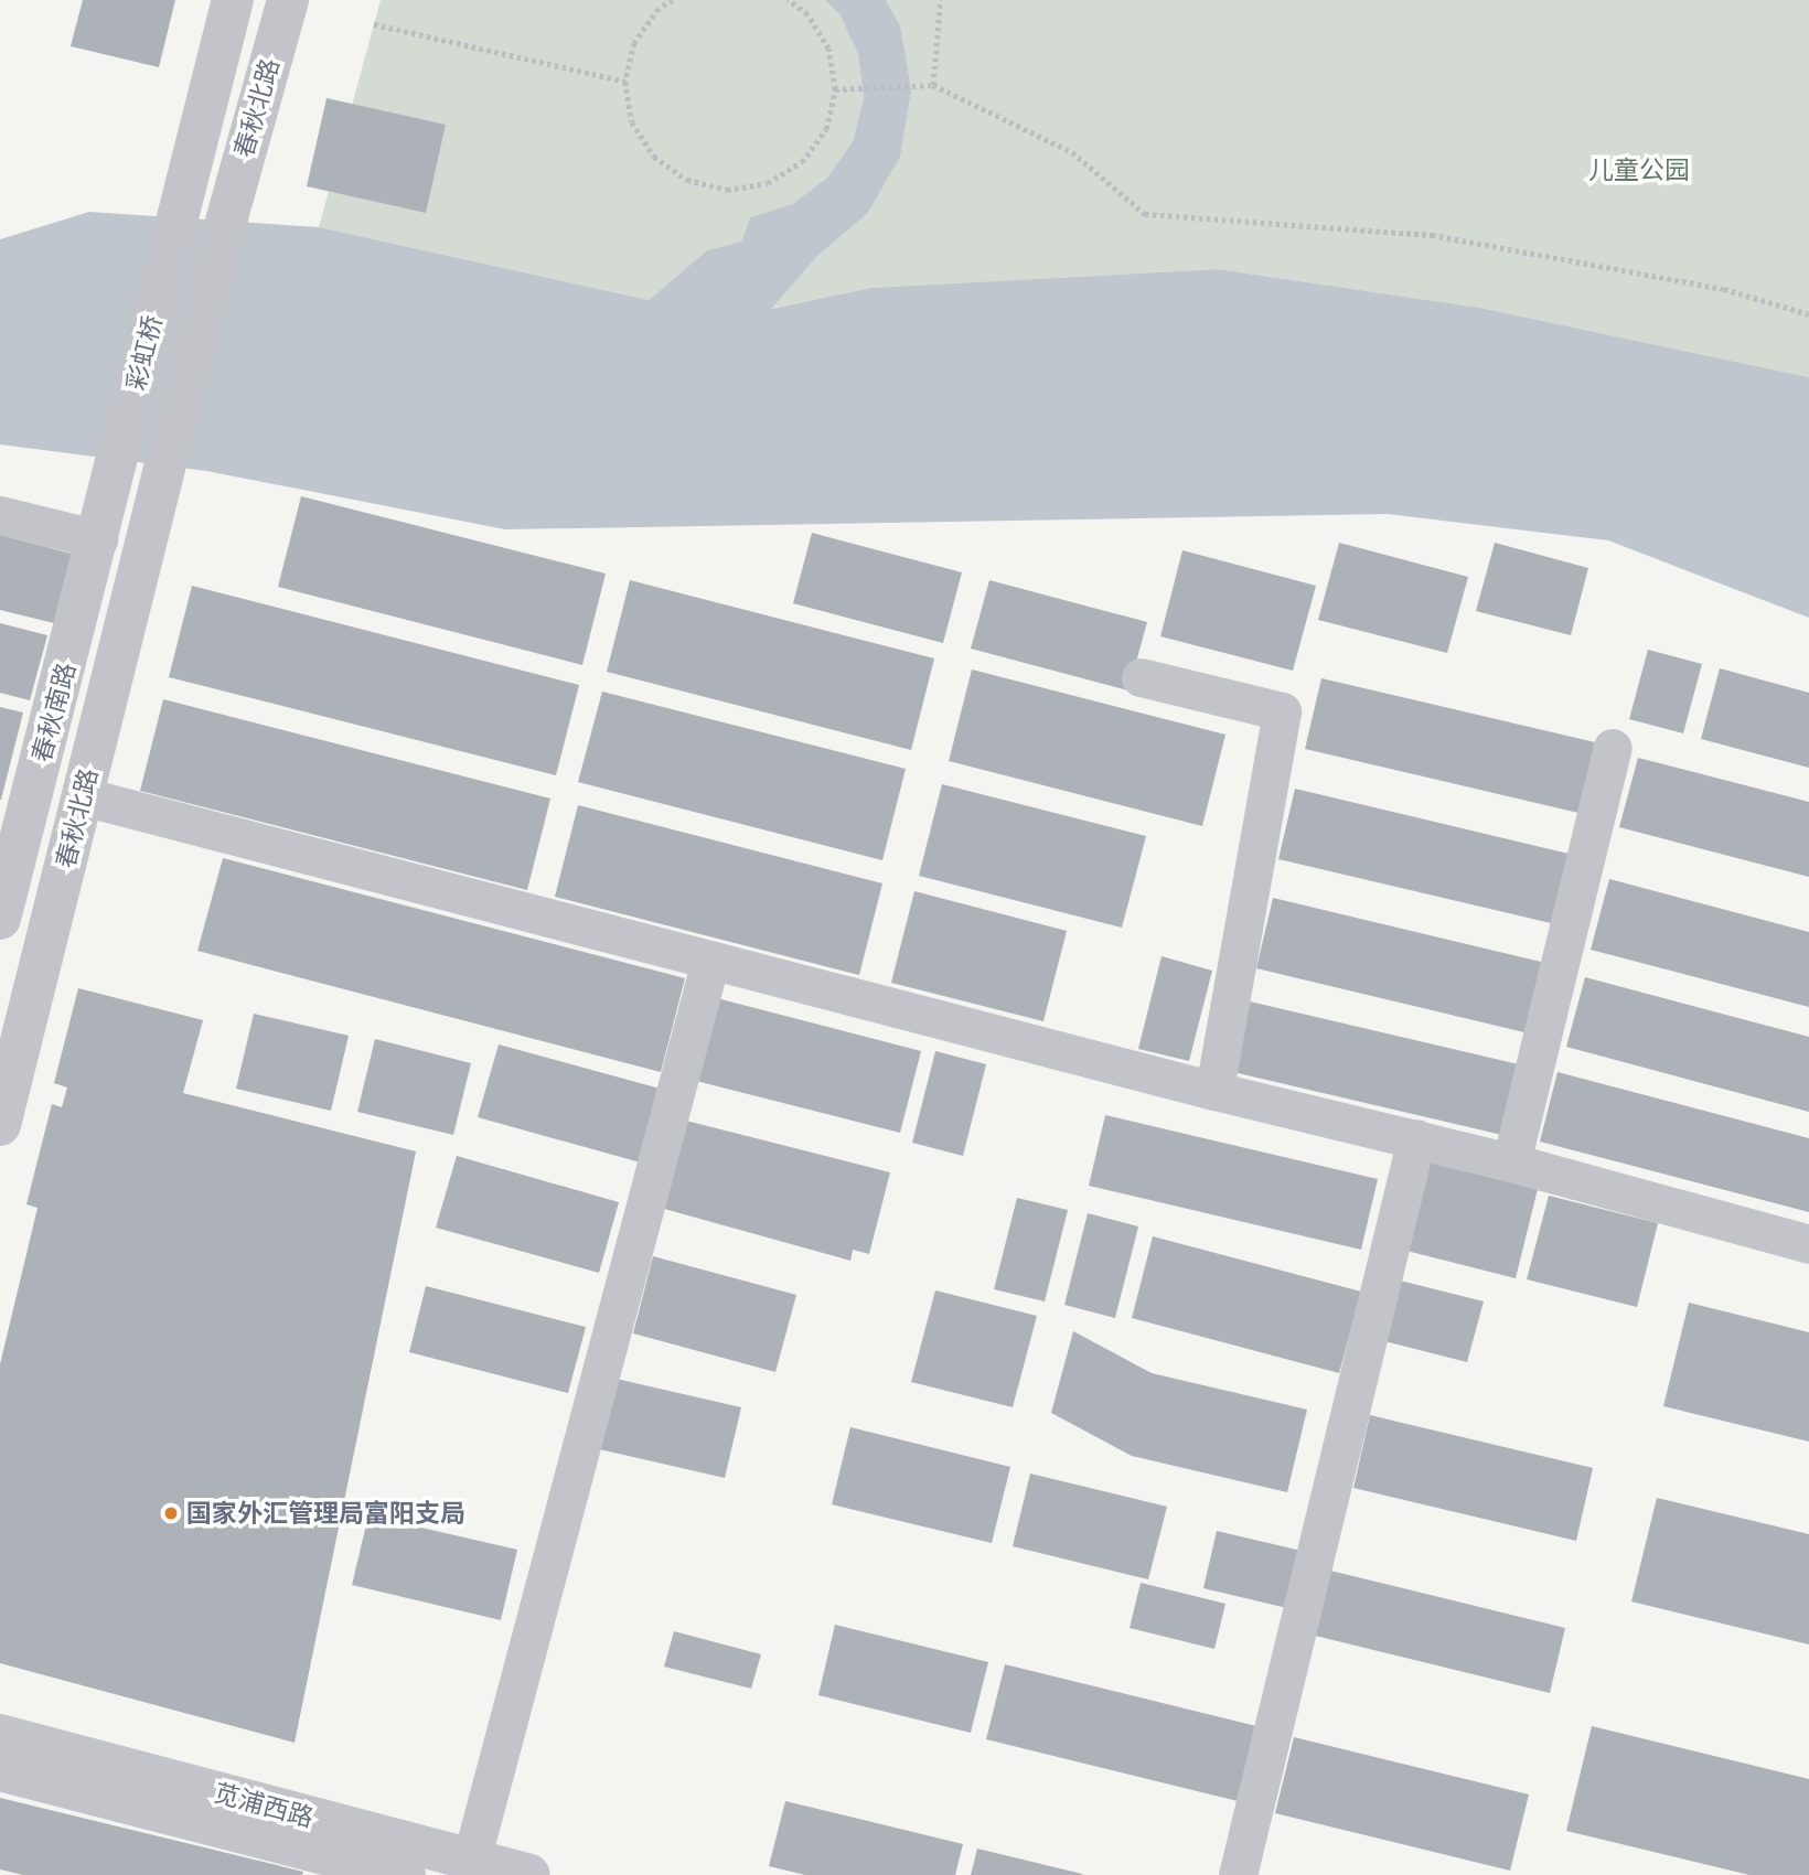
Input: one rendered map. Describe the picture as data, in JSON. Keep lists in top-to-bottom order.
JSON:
{
  "streets": {
    "street": [
      "春秋北路",
      "彩虹桥",
      "春秋南路",
      "苋浦西路"
    ]
  },
  "crossings": [
    ["春秋北路", "彩虹桥"],
    ["彩虹桥", "春秋南路"]
  ],
  "parks": ["儿童公园"],
  "places": ["国家外汇管理局富阳支局"]
}
